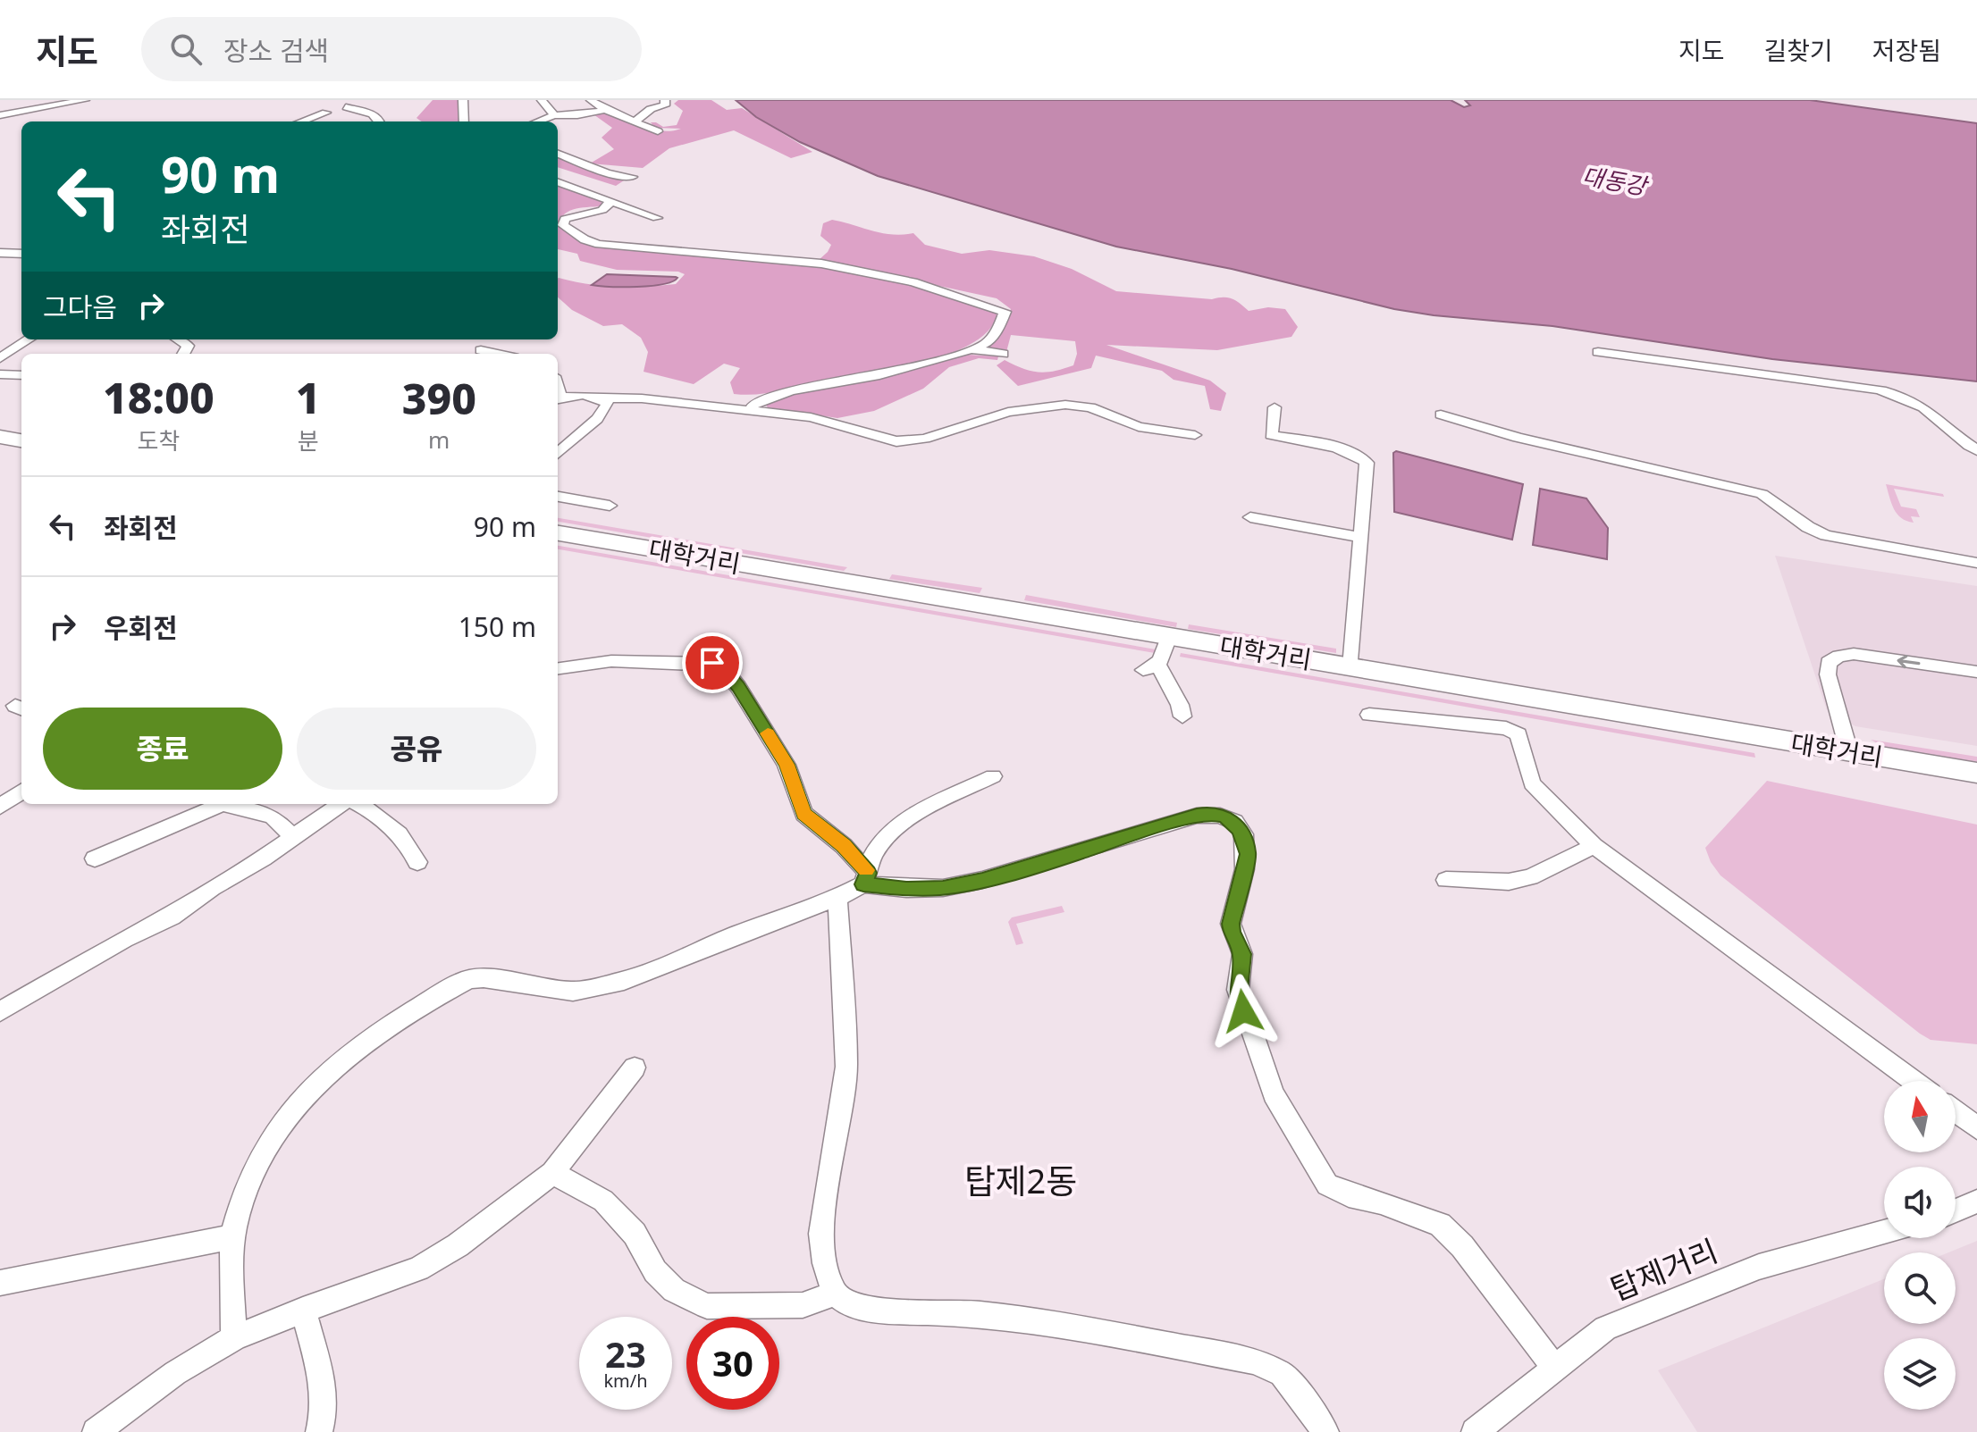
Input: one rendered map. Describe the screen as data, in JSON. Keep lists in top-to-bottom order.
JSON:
{
  "streets": {
    "main road": ["대학거리"],
    "street": ["탑제거리"]
  },
  "districts": ["탑제2동"],
  "water": ["대동강"],
  "north": "top",
  "page": {
    "header": "지도",
    "search": "장소 검색",
    "nav": ["지도", "길찾기", "저장됨"],
    "turn": ["90 m", "좌회전"],
    "then": "그다음",
    "eta": [
      "18:00",
      "도착",
      "1",
      "분",
      "390",
      "m"
    ],
    "list": [
      {
        "name": "좌회전",
        "value": "90 m"
      },
      {
        "name": "우회전",
        "value": "150 m"
      }
    ],
    "buttons": ["종료", "공유"],
    "speed": "23 km/h",
    "limit": "30"
  }
}
